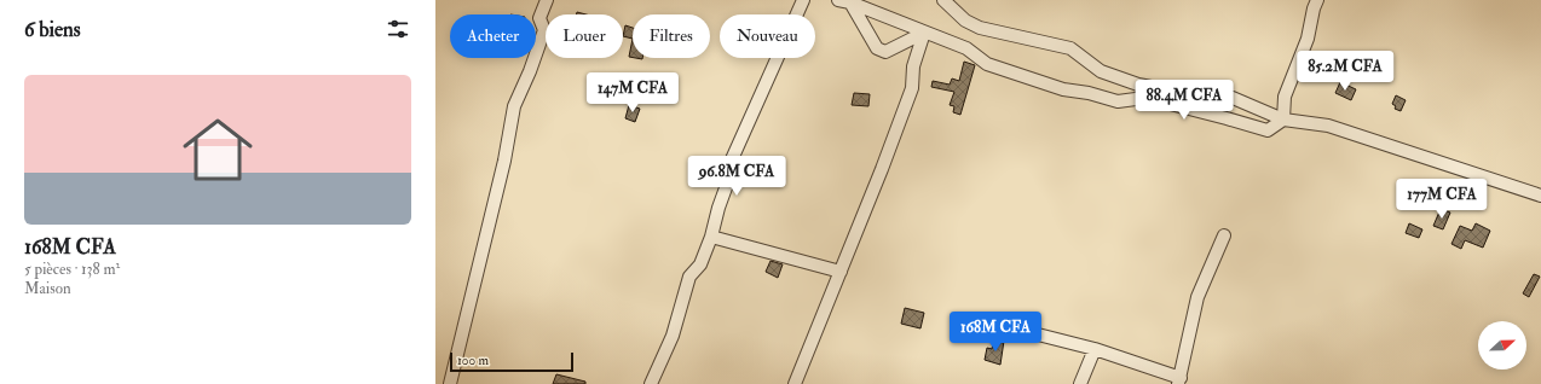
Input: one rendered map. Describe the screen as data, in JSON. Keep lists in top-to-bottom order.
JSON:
{
  "scale_bar": "100 m",
  "north": "right",
  "page": {
    "heading": "6 biens",
    "chip": [
      "Acheter",
      "Louer",
      "Filtres",
      "Nouveau"
    ],
    "price": [
      "85.2M CFA",
      "147M CFA",
      "88.4M CFA",
      "96.8M CFA",
      "177M CFA",
      "168M CFA"
    ],
    "list": [
      {
        "name": "168M CFA",
        "note": "5 pièces · 138 m² · Maison"
      }
    ],
    "scale": "100 m"
  }
}
